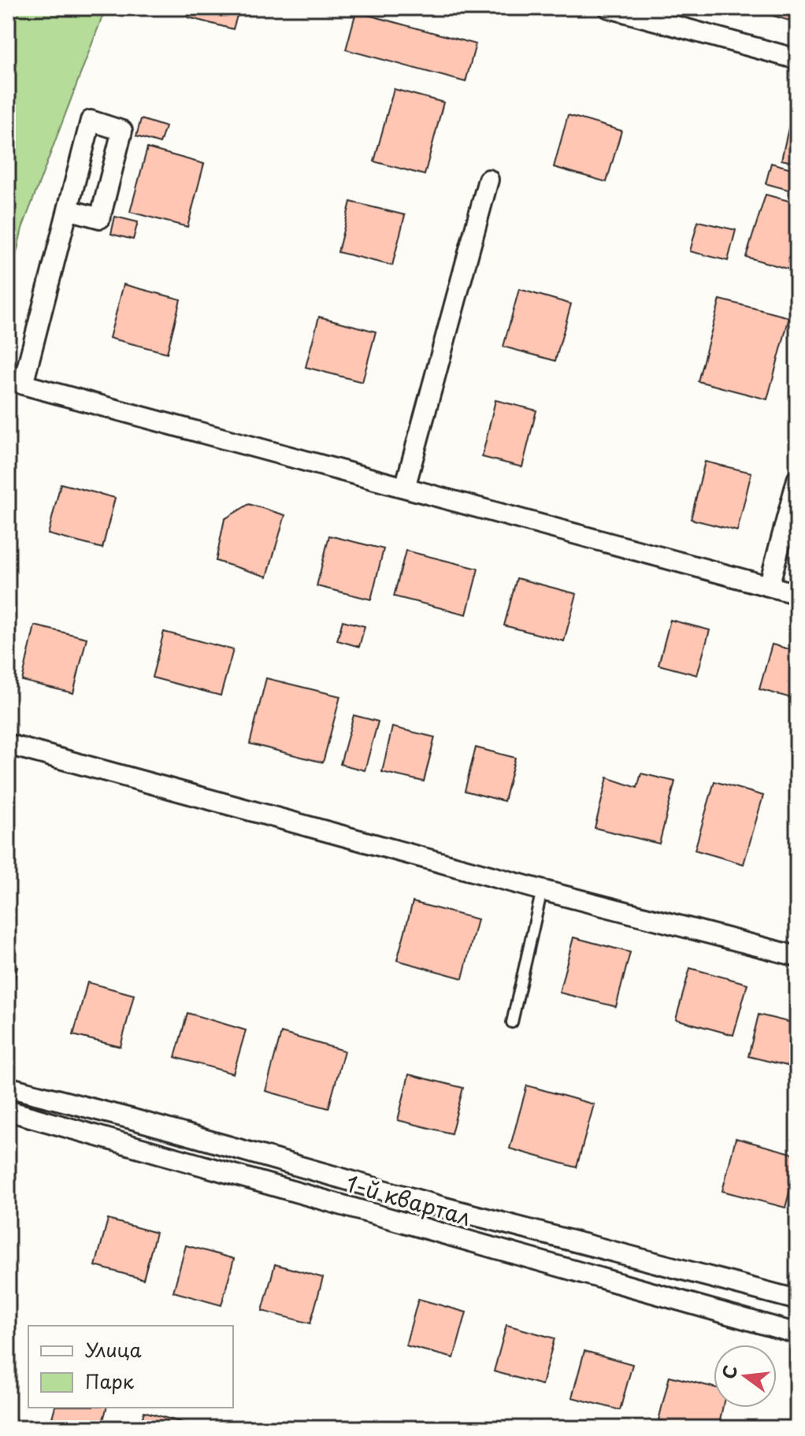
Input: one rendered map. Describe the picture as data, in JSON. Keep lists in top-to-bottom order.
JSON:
{
  "streets": {
    "street": ["1-й квартал"]
  },
  "legend": ["Улица", "Парк"],
  "north": "left"
}
